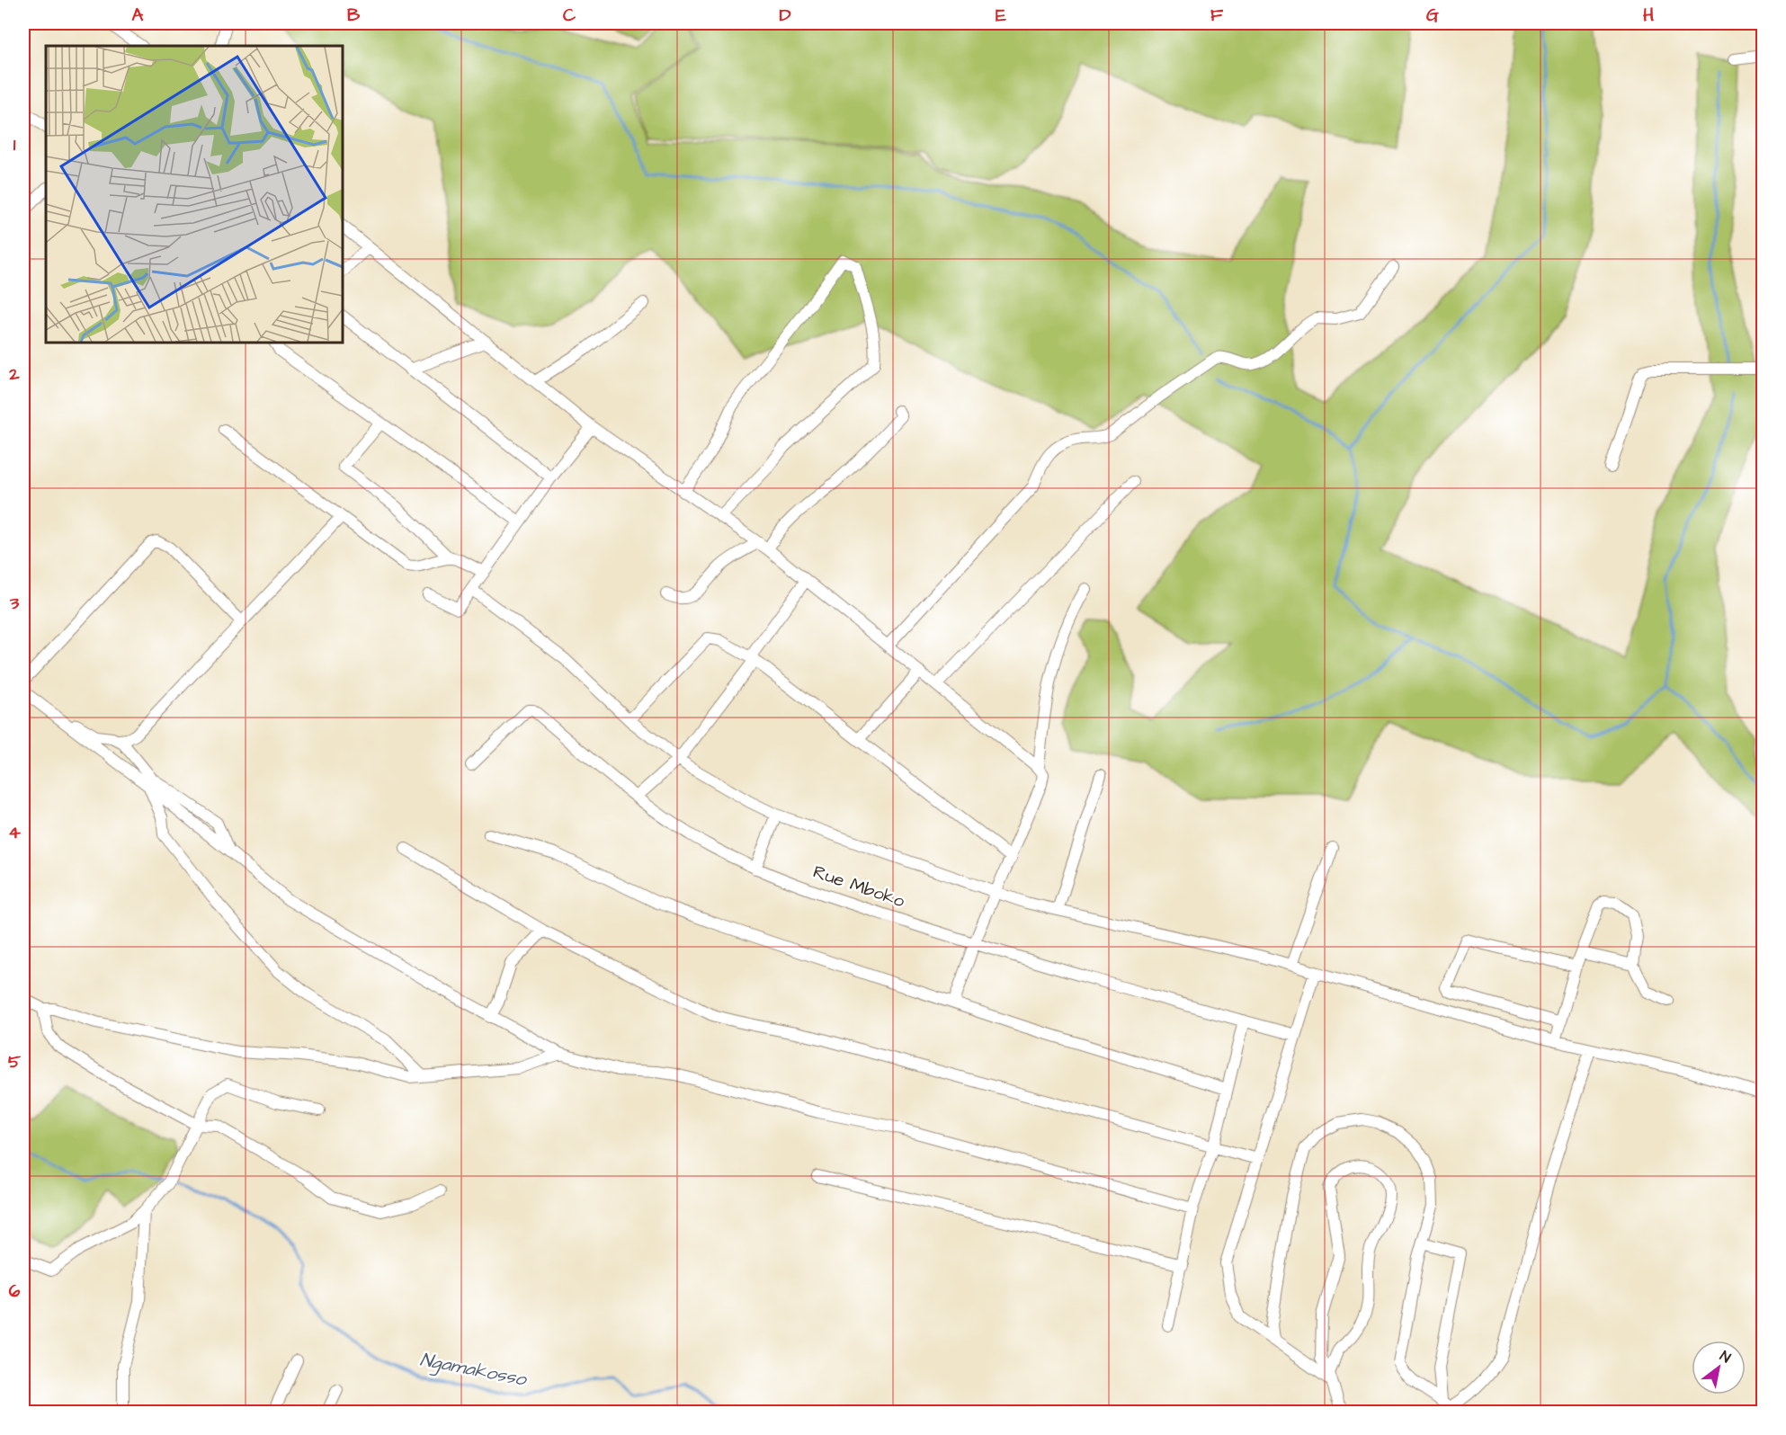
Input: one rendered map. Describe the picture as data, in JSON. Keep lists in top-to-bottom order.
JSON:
{
  "streets": {
    "street": ["Rue Mboko"]
  },
  "water": ["Ngamakosso"],
  "north": "top right",
  "grid": {
    "columns": [
      "A",
      "B",
      "C",
      "D",
      "E",
      "F",
      "G",
      "H"
    ],
    "rows": [
      "1",
      "2",
      "3",
      "4",
      "5",
      "6"
    ]
  }
}
